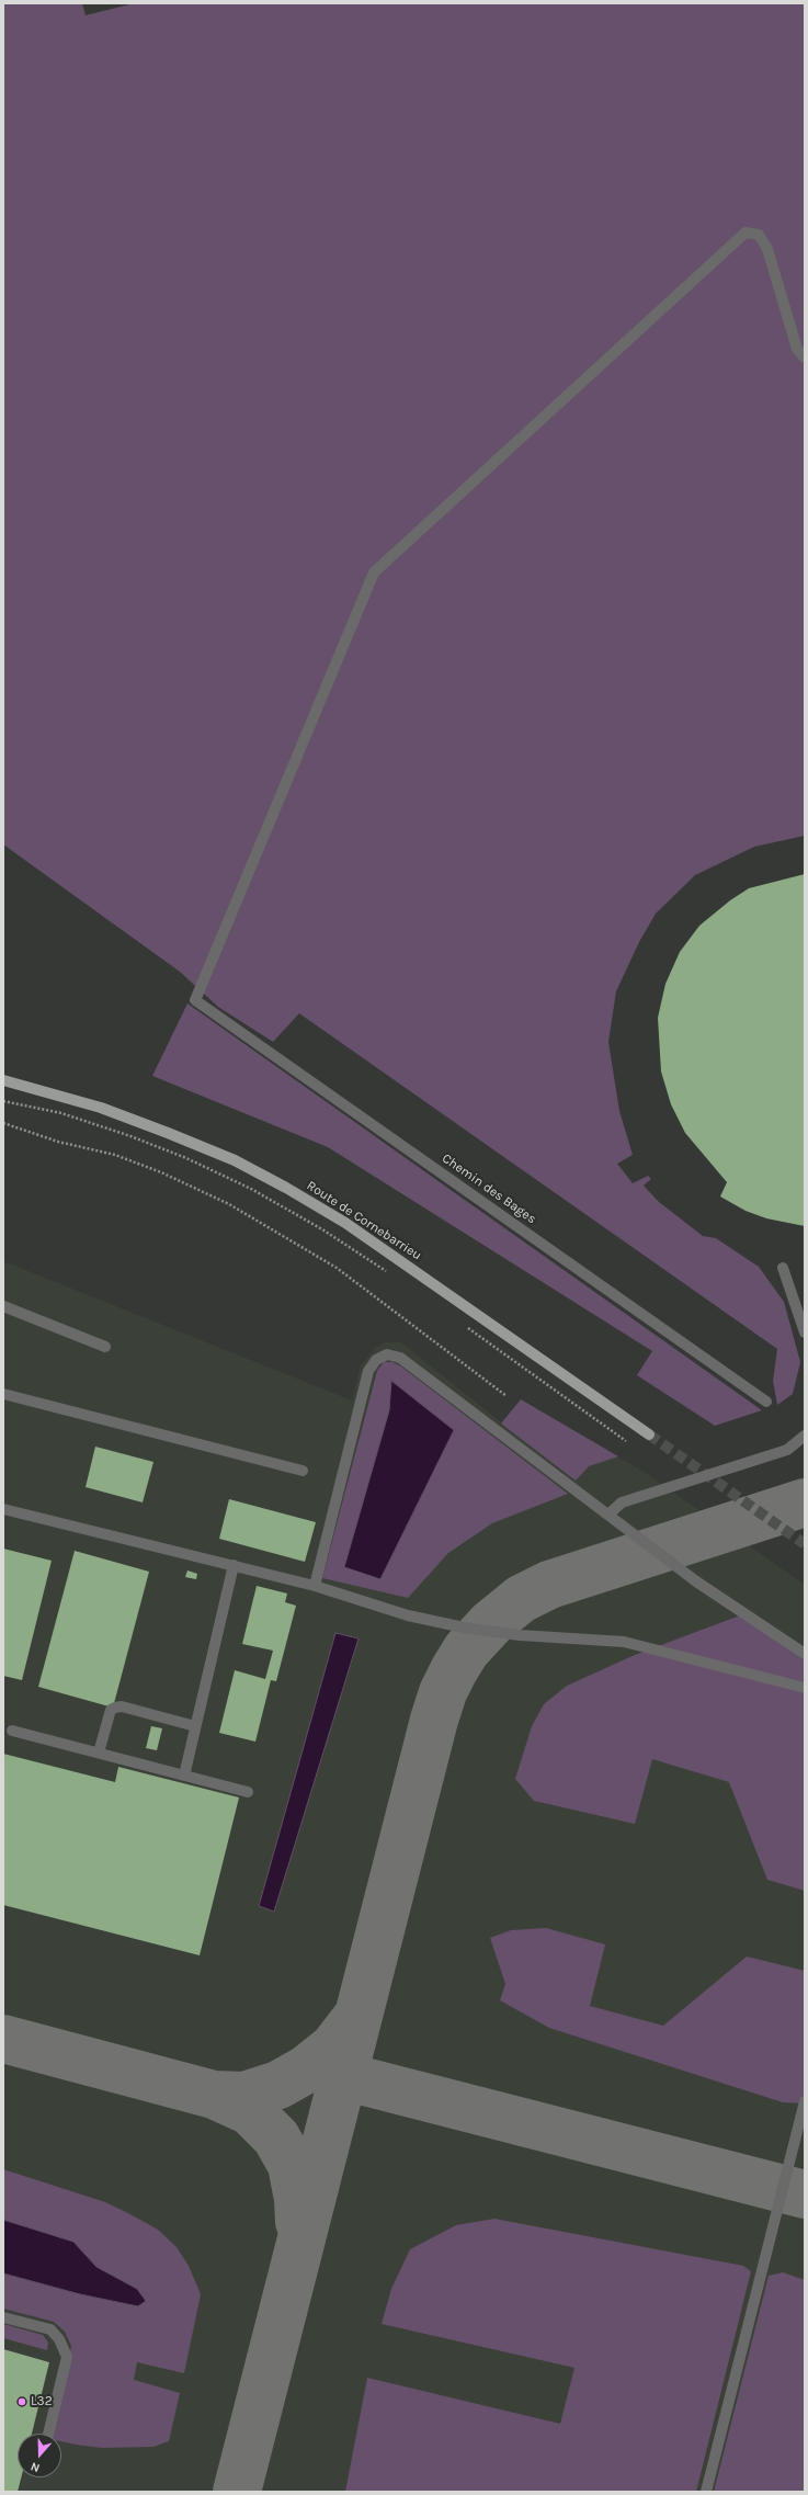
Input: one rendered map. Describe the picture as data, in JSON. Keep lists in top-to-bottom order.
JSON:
{
  "streets": {
    "main road": ["Route de Cornebarrieu"],
    "lane": ["Chemin des Bages"]
  },
  "places": ["L32"],
  "north": "bottom"
}
